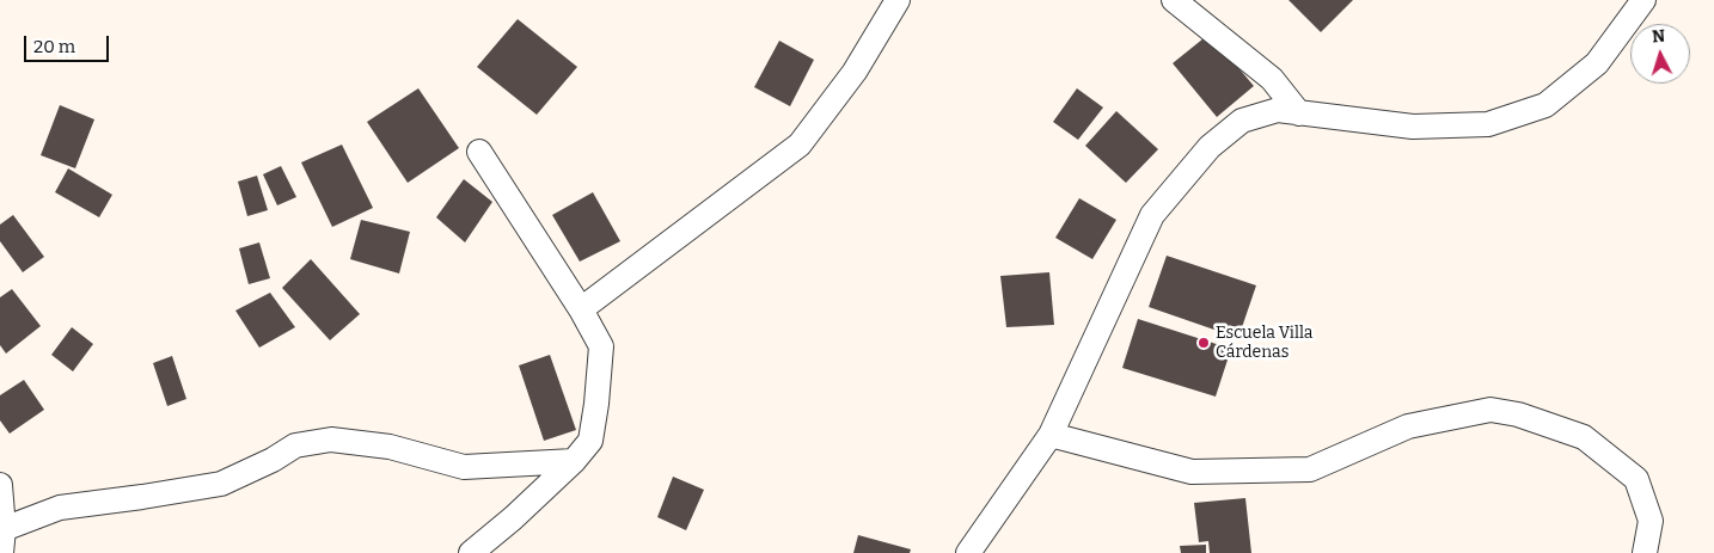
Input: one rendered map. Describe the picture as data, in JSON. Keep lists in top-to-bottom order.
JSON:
{
  "places": ["Escuela Villa Cárdenas"],
  "scale_bar": "20 m",
  "north": "top"
}
